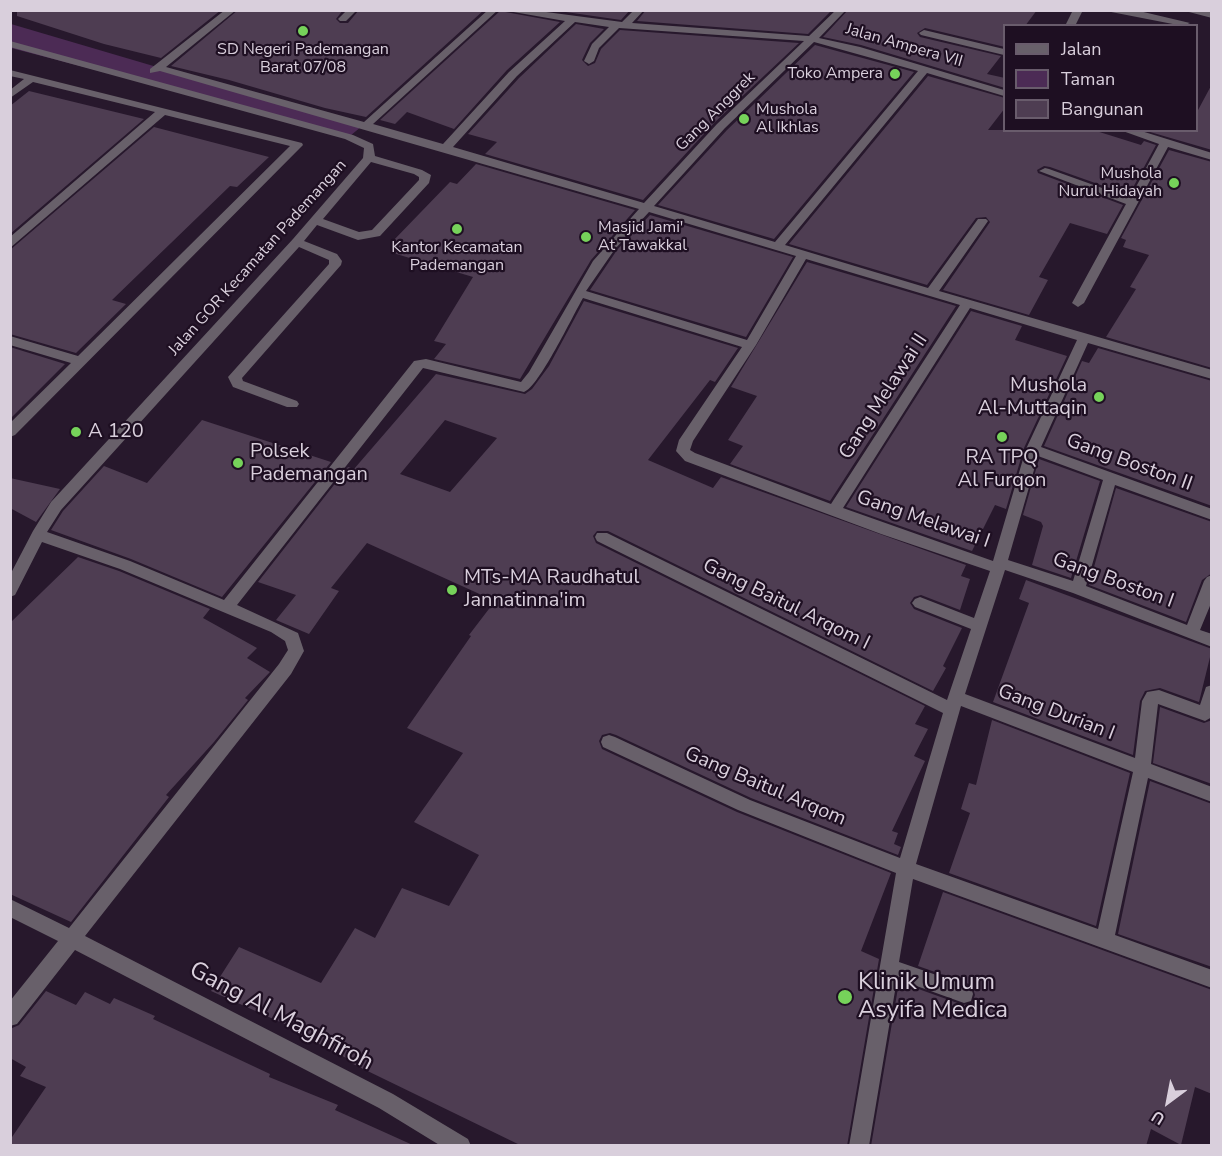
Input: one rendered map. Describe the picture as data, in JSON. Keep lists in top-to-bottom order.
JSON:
{
  "streets": {
    "street": [
      "Jalan Ampera VII",
      "Gang Anggrek",
      "Jalan GOR Kecamatan Pademangan",
      "Gang Melawai II",
      "Gang Boston II",
      "Gang Melawai I",
      "Gang Boston I",
      "Gang Baitul Arqom I",
      "Gang Durian I",
      "Gang Baitul Arqom",
      "Gang Al Maghfiroh"
    ]
  },
  "crossings": [
    ["Jalan Ampera VII", "Gang Anggrek"],
    ["Gang Melawai II", "Gang Melawai I"],
    ["Gang Melawai I", "Gang Boston I"],
    ["Gang Baitul Arqom I", "Gang Durian I"]
  ],
  "places": [
    "SD Negeri Pademangan Barat 07/08",
    "Toko Ampera",
    "Mushola Al Ikhlas",
    "Mushola Nurul Hidayah",
    "Kantor Kecamatan Pademangan",
    "Masjid Jami' At Tawakkal",
    "Mushola Al-Muttaqin",
    "A 120",
    "RA TPQ Al Furqon",
    "Polsek Pademangan",
    "MTs-MA Raudhatul Jannatinna'im",
    "Klinik Umum Asyifa Medica"
  ],
  "legend": ["Jalan", "Taman", "Bangunan"],
  "north": "bottom left"
}
